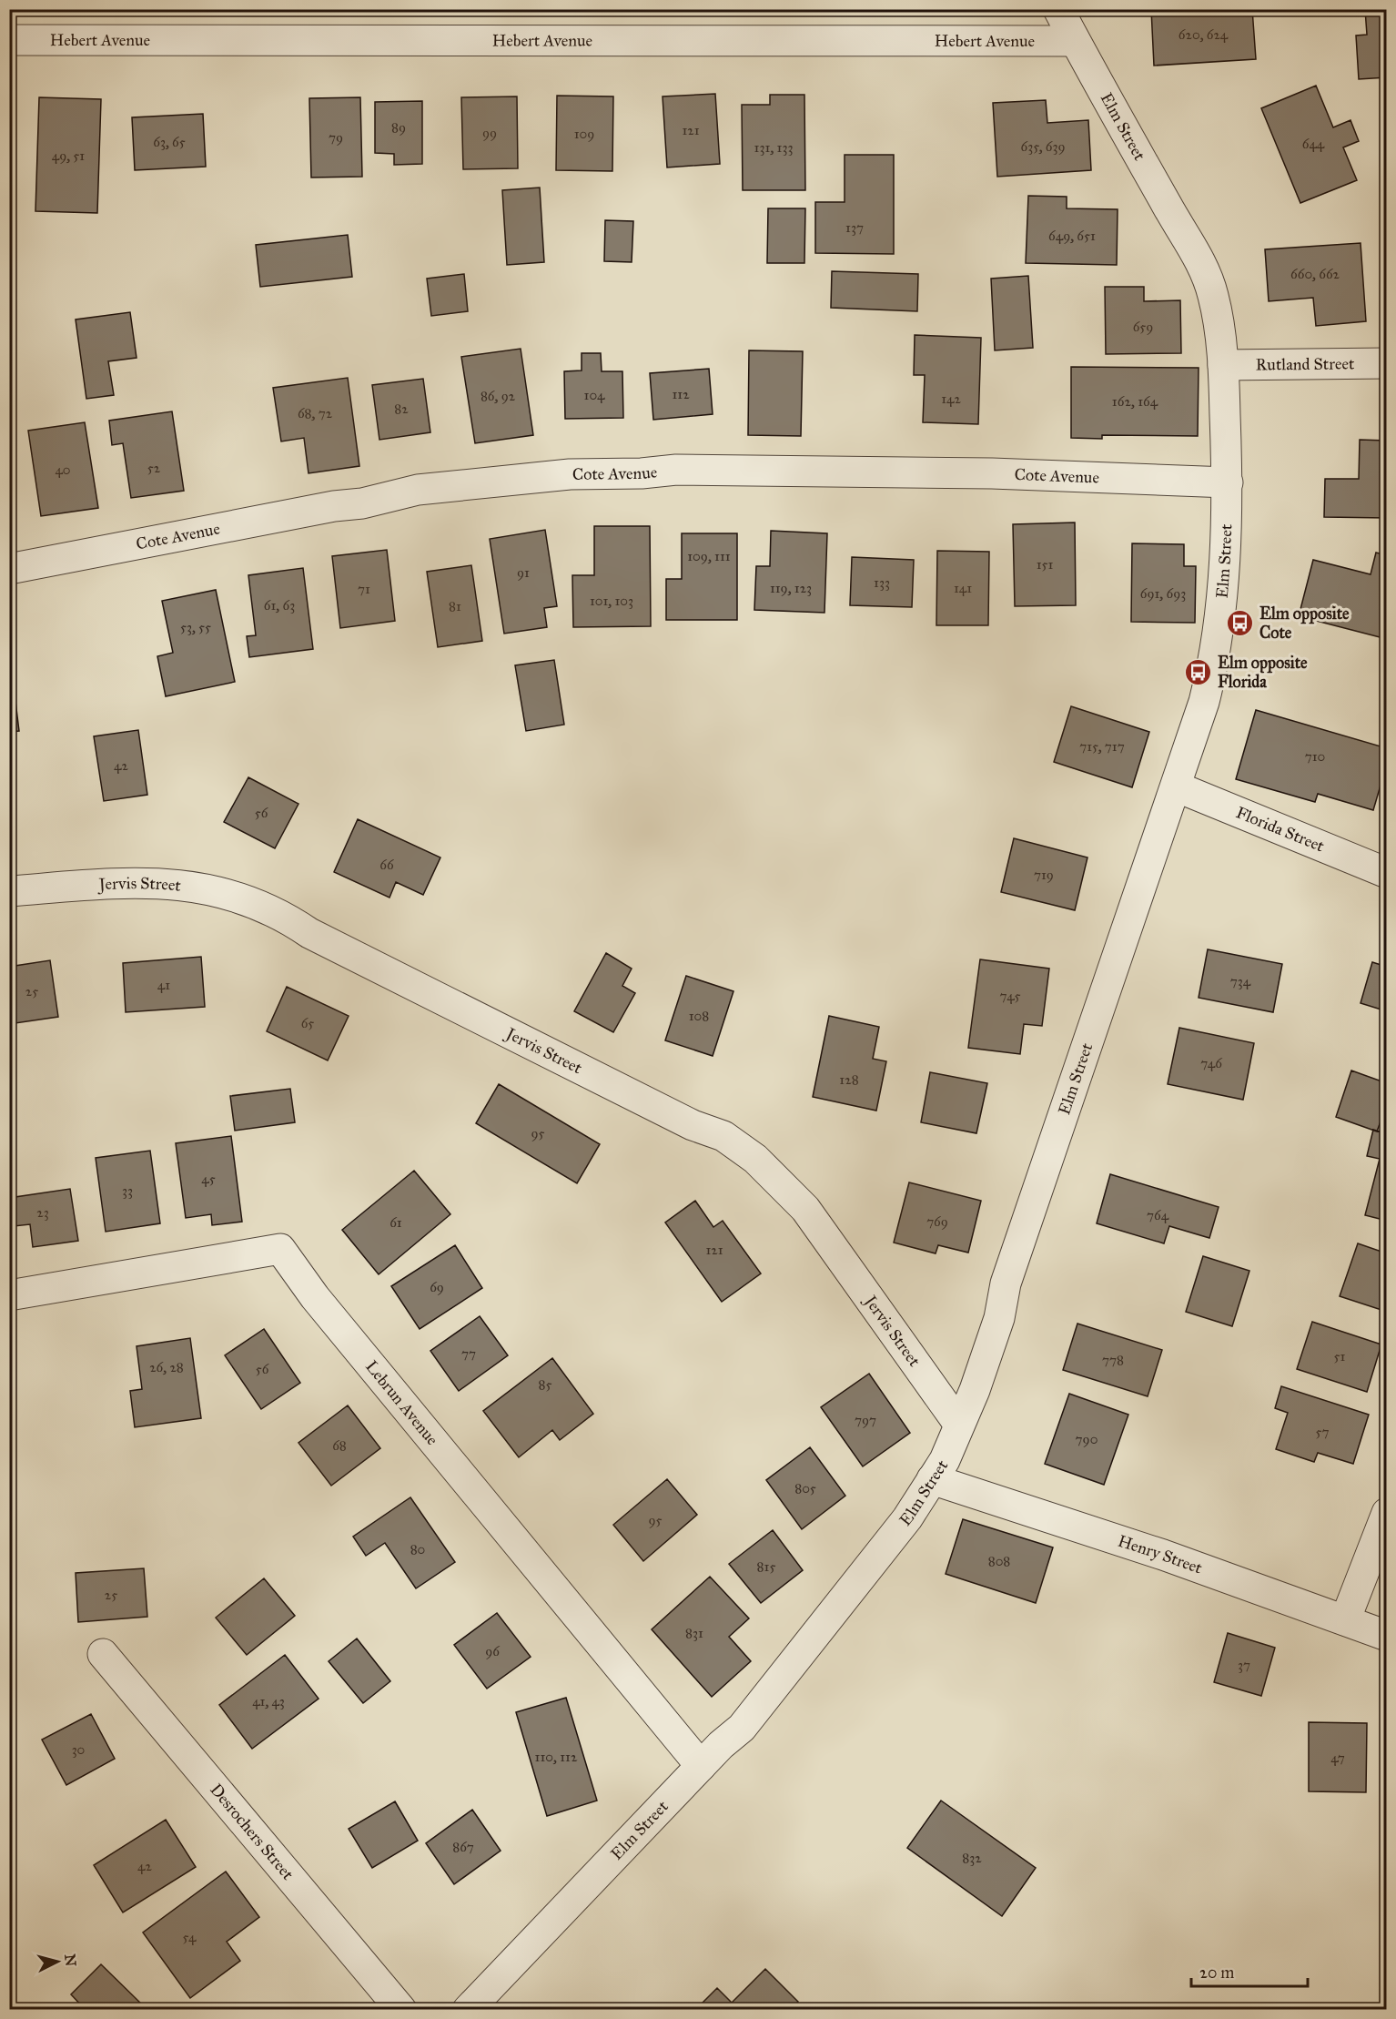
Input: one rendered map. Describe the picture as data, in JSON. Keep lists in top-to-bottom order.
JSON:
{
  "streets": {
    "street": [
      "Hebert Avenue",
      "Elm Street",
      "Rutland Street",
      "Cote Avenue",
      "Florida Street",
      "Jervis Street",
      "Lebrun Avenue",
      "Henry Street",
      "Desrochers Street"
    ]
  },
  "crossings": [
    ["Hebert Avenue", "Elm Street"],
    ["Elm Street", "Rutland Street"],
    ["Elm Street", "Cote Avenue"],
    ["Elm Street", "Florida Street"],
    ["Elm Street", "Jervis Street"],
    ["Elm Street", "Lebrun Avenue"],
    ["Elm Street", "Henry Street"]
  ],
  "places": {
    "bus stop": ["Elm opposite Cote", "Elm opposite Florida"]
  },
  "house_numbers": [
    "620, 624",
    "89",
    "121",
    "99",
    "109",
    "79",
    "63, 65",
    "644",
    "635, 639",
    "131, 133",
    "49, 51",
    "137",
    "649, 651",
    "660, 662",
    "659",
    "112",
    "104",
    "86, 92",
    "142",
    "162, 164",
    "82",
    "68, 72",
    "52",
    "40",
    "109, 111",
    "151",
    "91",
    "133",
    "119, 123",
    "141",
    "71",
    "691, 693",
    "101, 103",
    "61, 63",
    "81",
    "53, 55",
    "715, 717",
    "710",
    "42",
    "56",
    "66",
    "719",
    "734",
    "41",
    "25",
    "745",
    "108",
    "65",
    "746",
    "128",
    "95",
    "45",
    "33",
    "23",
    "764",
    "769",
    "61",
    "121",
    "69",
    "77",
    "51",
    "778",
    "26, 28",
    "56",
    "85",
    "797",
    "57",
    "790",
    "68",
    "805",
    "95",
    "80",
    "808",
    "815",
    "25",
    "831",
    "96",
    "37",
    "41, 43",
    "30",
    "110, 112",
    "47",
    "867",
    "832",
    "42",
    "54"
  ],
  "scale_bar": "20 m",
  "north": "right"
}
